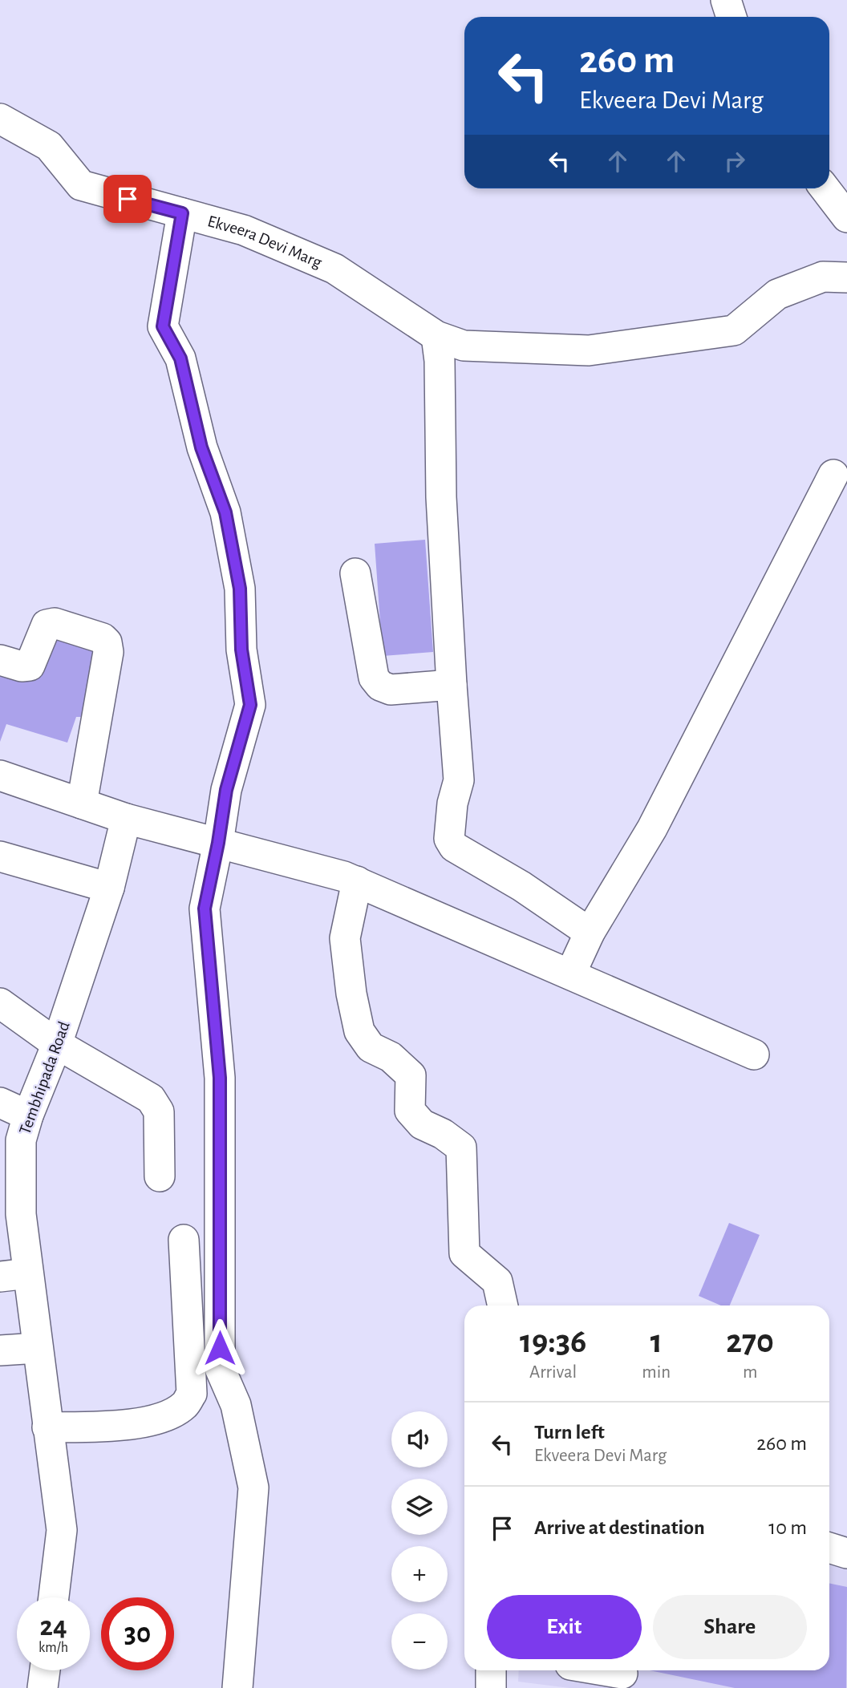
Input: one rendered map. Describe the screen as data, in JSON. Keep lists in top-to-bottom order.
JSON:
{
  "streets": {
    "street": ["Ekveera Devi Marg", "Tembhipada Road"]
  },
  "page": {
    "turn": ["260 m", "Ekveera Devi Marg"],
    "eta": [
      "19:36",
      "Arrival",
      "1",
      "min",
      "270",
      "m"
    ],
    "list": [
      {
        "name": "Turn left",
        "note": "Ekveera Devi Marg",
        "value": "260 m"
      },
      {
        "name": "Arrive at destination",
        "value": "10 m"
      }
    ],
    "map_buttons": ["+", "−"],
    "buttons": ["Exit", "Share"],
    "speed": "24 km/h",
    "limit": "30"
  }
}
